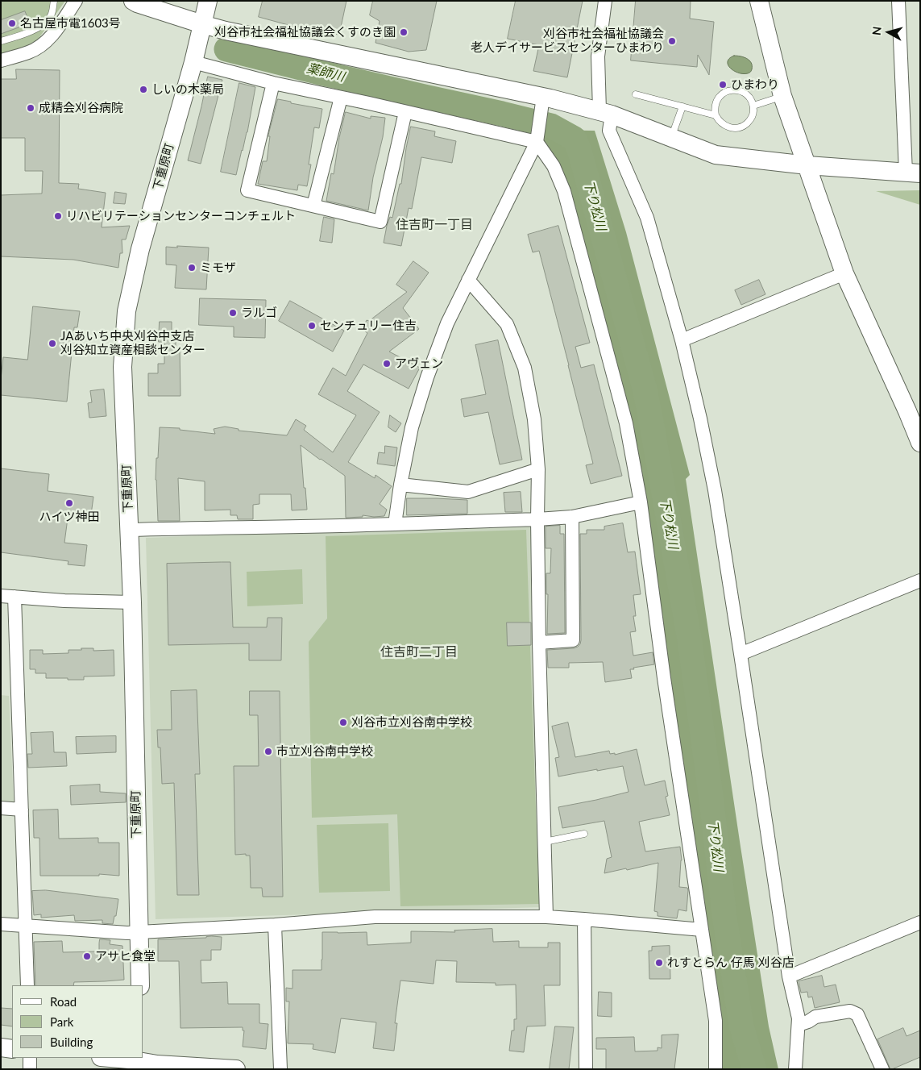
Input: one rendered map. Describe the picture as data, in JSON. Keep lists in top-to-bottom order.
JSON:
{
  "streets": {
    "street": ["下重原町"]
  },
  "districts": ["住吉町一丁目", "住吉町二丁目"],
  "water": ["薬師川", "下り松川"],
  "places": [
    "名古屋市電1603号",
    "刈谷市社会福祉協議会くすのき園",
    "刈谷市社会福祉協議会 老人デイサービスセンターひまわり",
    "ひまわり",
    "しいの木薬局",
    "成精会刈谷病院",
    "リハビリテーションセンターコンチェルト",
    "ミモザ",
    "ラルゴ",
    "センチュリー住吉",
    "JAあいち中央刈谷中支店 刈谷知立資産相談センター",
    "アヴェン",
    "ハイツ神田",
    "刈谷市立刈谷南中学校",
    "市立刈谷南中学校",
    "アサヒ食堂",
    "れすとらん 仔馬 刈谷店"
  ],
  "legend": ["Road", "Park", "Building"],
  "north": "left"
}
